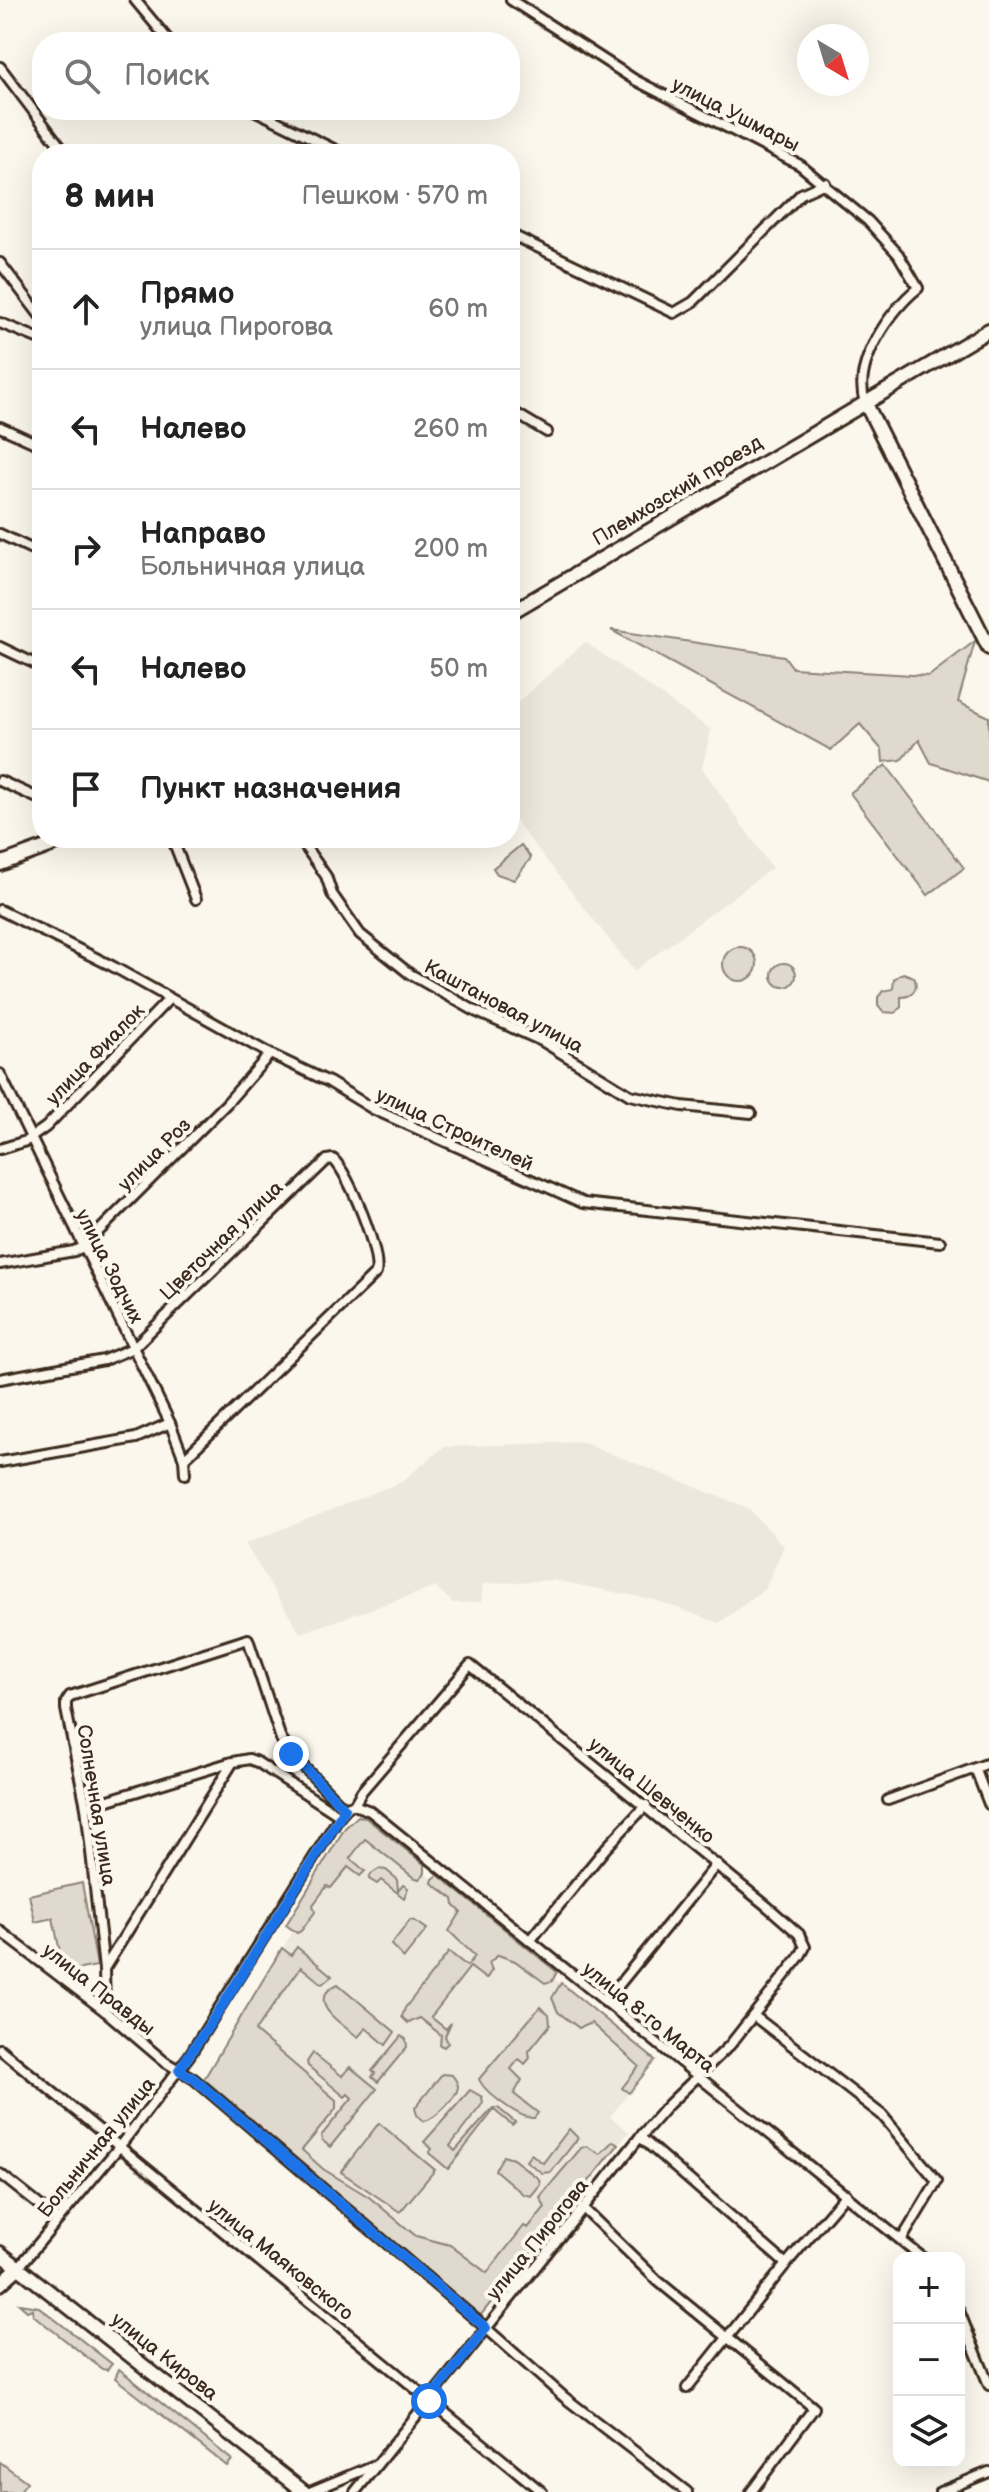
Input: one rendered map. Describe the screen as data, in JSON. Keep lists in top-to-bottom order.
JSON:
{
  "streets": {
    "main road": ["Племхозский проезд", "улица Кирова"],
    "street": [
      "улица Ушмары",
      "Каштановая улица",
      "улица Фиалок",
      "улица Строителей",
      "улица Роз",
      "Цветочная улица",
      "улица Зодчих",
      "улица Шевченко",
      "Солнечная улица",
      "улица Правды",
      "улица 8-го Марта",
      "Больничная улица",
      "улица Пирогова",
      "улица Маяковского"
    ]
  },
  "crossings": [
    ["улица Ушмары", "Племхозский проезд"],
    ["улица Фиалок", "улица Строителей"],
    ["улица Фиалок", "улица Зодчих"],
    ["улица Строителей", "улица Роз"],
    ["улица Роз", "улица Зодчих"],
    ["Цветочная улица", "улица Зодчих"],
    ["улица Шевченко", "Больничная улица"],
    ["улица Шевченко", "улица Пирогова"],
    ["Солнечная улица", "улица Правды"],
    ["Солнечная улица", "улица 8-го Марта"],
    ["Солнечная улица", "Больничная улица"],
    ["улица Правды", "Больничная улица"],
    ["улица Правды", "улица Пирогова"],
    ["улица 8-го Марта", "Больничная улица"],
    ["улица 8-го Марта", "улица Пирогова"],
    ["Больничная улица", "улица Маяковского"],
    ["Больничная улица", "улица Кирова"],
    ["улица Пирогова", "улица Маяковского"]
  ],
  "north": "bottom right",
  "page": {
    "search": "Поиск",
    "heading": ["8 мин", "Пешком · 570 m"],
    "list": [
      ["Прямо", "улица Пирогова", "60 m"],
      ["Налево", "260 m"],
      ["Направо", "Больничная улица", "200 m"],
      ["Налево", "50 m"],
      "Пункт назначения"
    ],
    "map_buttons": ["+", "−"]
  }
}
